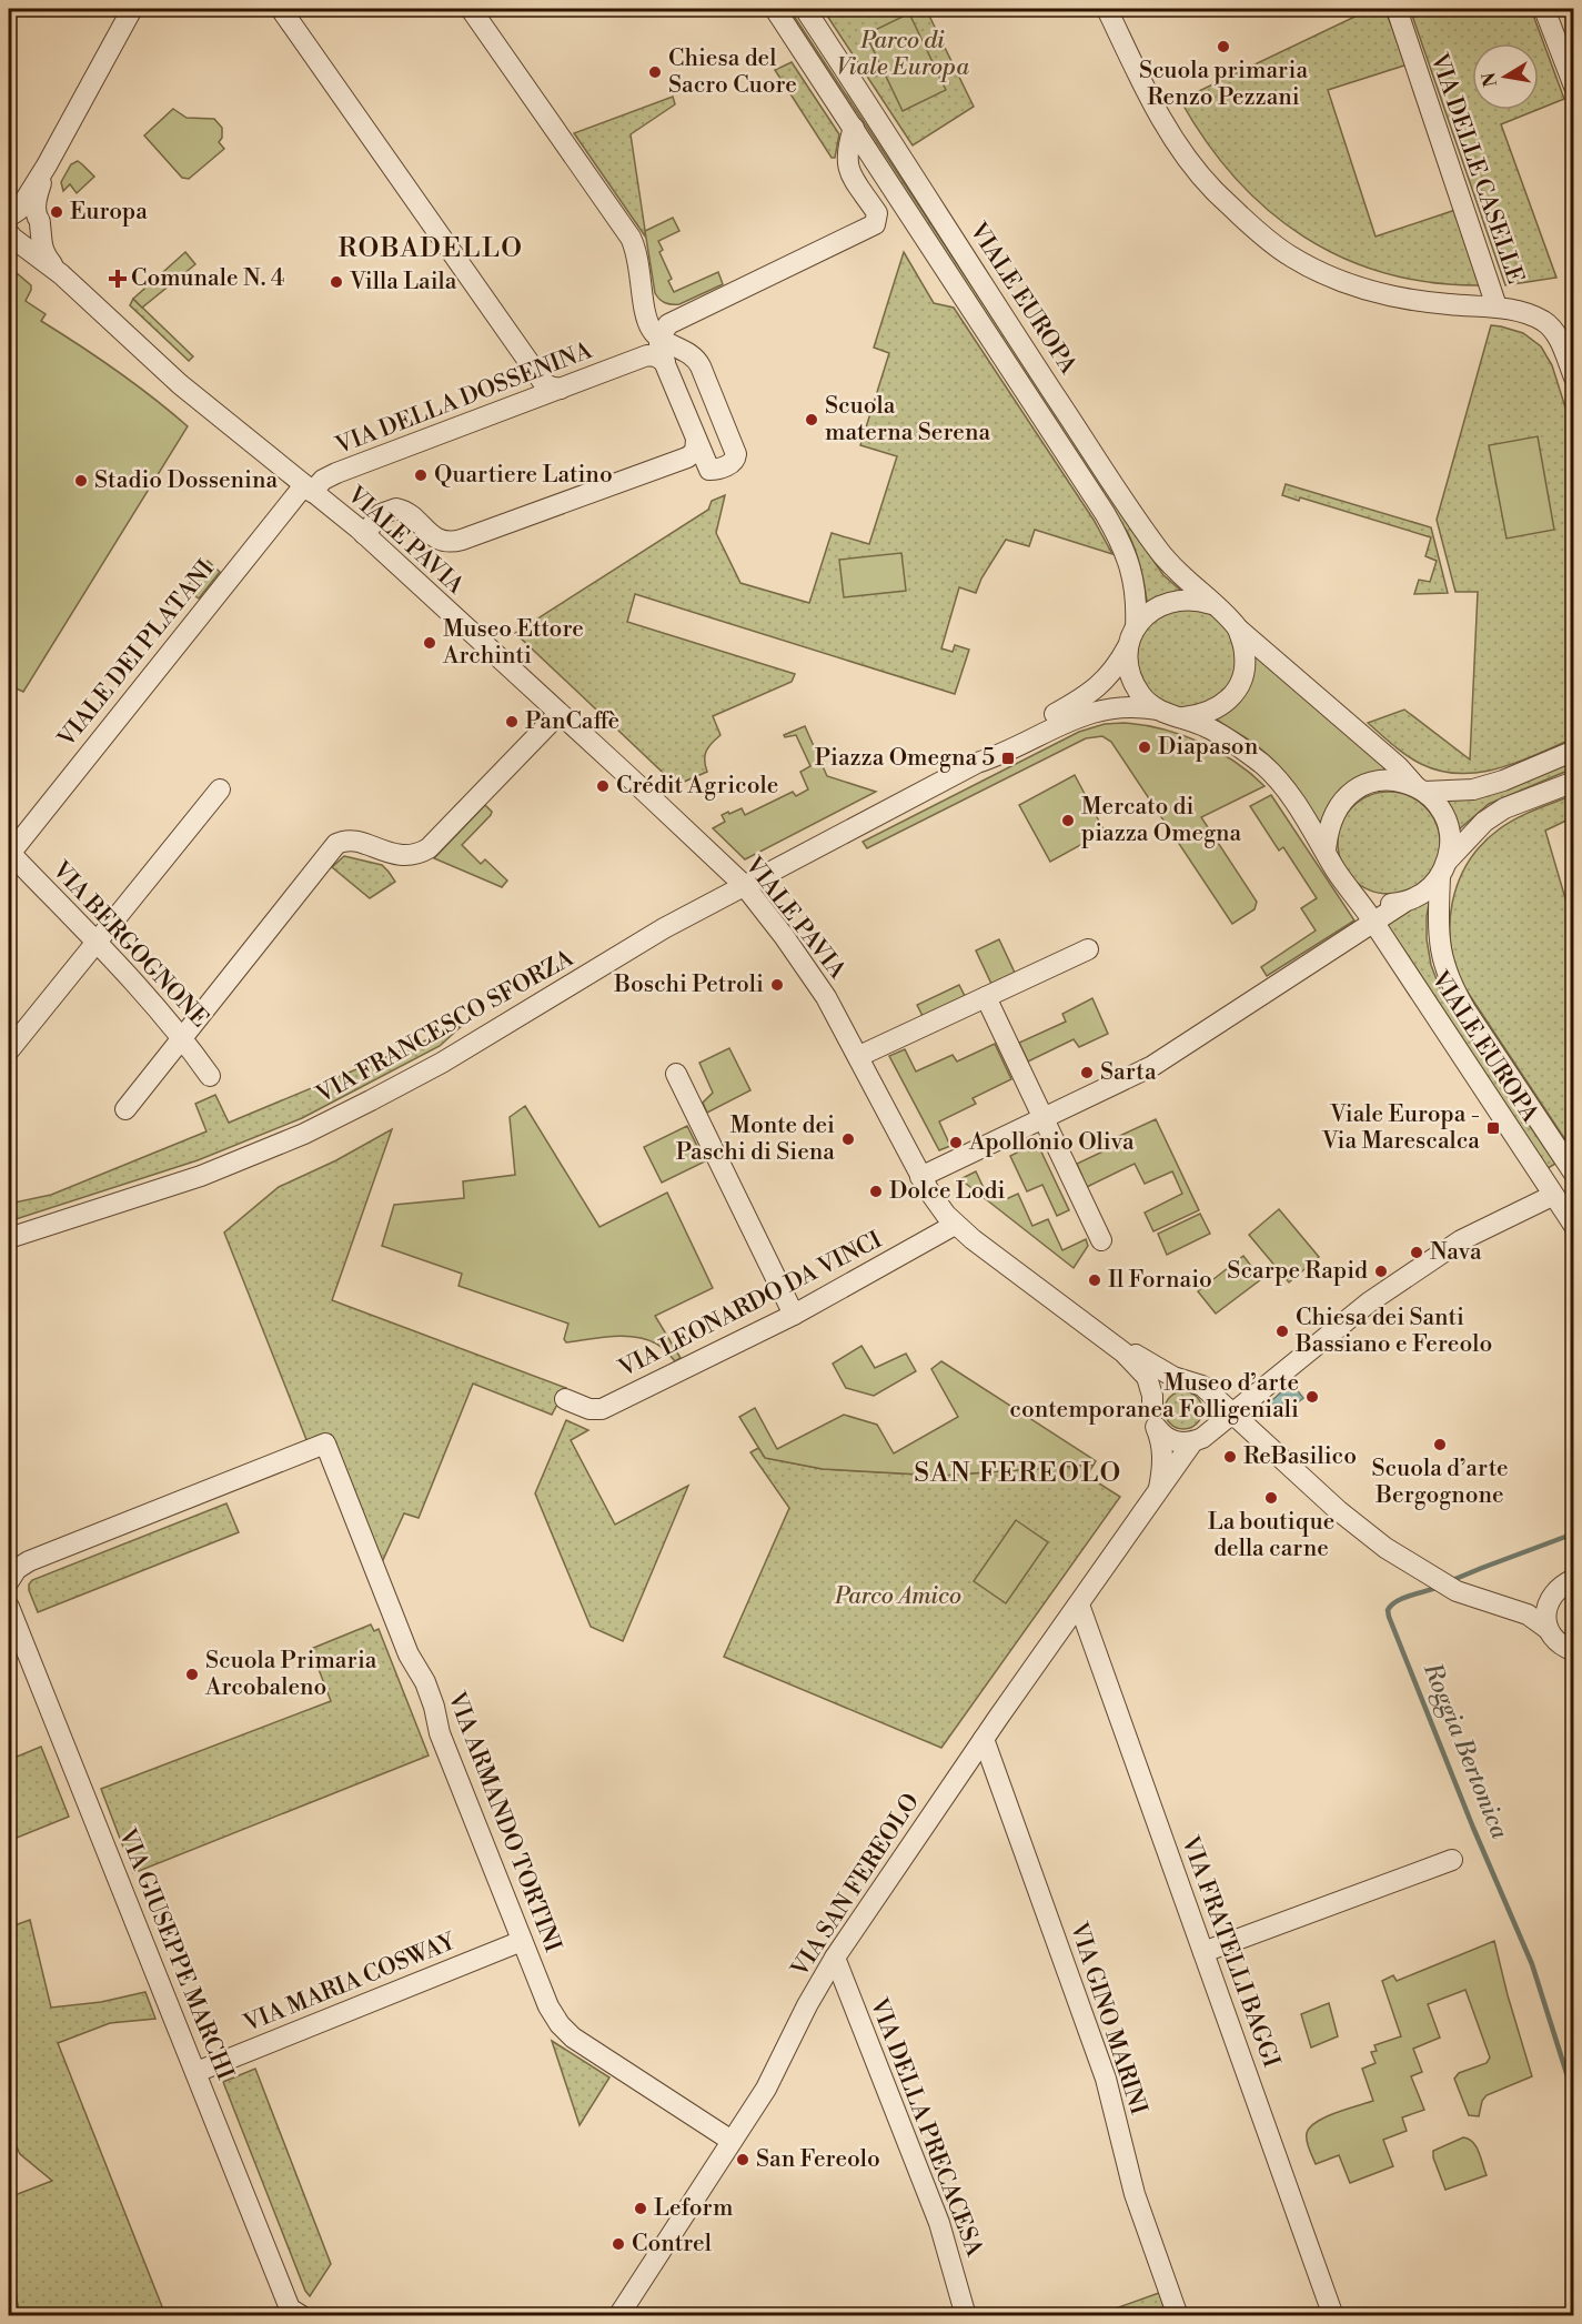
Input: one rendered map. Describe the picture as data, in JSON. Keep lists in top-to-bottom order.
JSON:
{
  "streets": {
    "street": [
      "VIA DELLE CASELLE",
      "VIALE EUROPA",
      "VIA DELLA DOSSENINA",
      "VIALE PAVIA",
      "VIALE DEI PLATANI",
      "VIA BERGOGNONE",
      "VIA FRANCESCO SFORZA",
      "VIA LEONARDO DA VINCI",
      "VIA ARMANDO TORTINI",
      "VIA SAN FEREOLO",
      "VIA FRATELLI BAGGI",
      "VIA GIUSEPPE MARCHI",
      "VIA MARIA COSWAY",
      "VIA GINO MARINI",
      "VIA DELLA PRECACESA"
    ]
  },
  "crossings": [
    ["VIALE EUROPA", "VIA SAN FEREOLO"],
    ["VIA DELLA DOSSENINA", "VIALE PAVIA"],
    ["VIA DELLA DOSSENINA", "VIALE DEI PLATANI"],
    ["VIALE PAVIA", "VIALE DEI PLATANI"],
    ["VIALE PAVIA", "VIA FRANCESCO SFORZA"],
    ["VIALE PAVIA", "VIA LEONARDO DA VINCI"],
    ["VIALE PAVIA", "VIA SAN FEREOLO"],
    ["VIALE DEI PLATANI", "VIA BERGOGNONE"],
    ["VIA ARMANDO TORTINI", "VIA SAN FEREOLO"],
    ["VIA ARMANDO TORTINI", "VIA MARIA COSWAY"],
    ["VIA SAN FEREOLO", "VIA FRATELLI BAGGI"],
    ["VIA SAN FEREOLO", "VIA GINO MARINI"],
    ["VIA SAN FEREOLO", "VIA DELLA PRECACESA"],
    ["VIA GIUSEPPE MARCHI", "VIA MARIA COSWAY"]
  ],
  "districts": ["ROBADELLO", "SAN FEREOLO"],
  "water": ["Roggia Bertonica"],
  "parks": ["Parco di Viale Europa", "Parco Amico"],
  "places": {
    "other": [
      "Scuola primaria Renzo Pezzani",
      "Chiesa del Sacro Cuore",
      "Europa",
      "Villa Laila",
      "Scuola materna Serena",
      "Quartiere Latino",
      "Stadio Dossenina",
      "Museo Ettore Archinti",
      "PanCaffè",
      "Diapason",
      "Crédit Agricole",
      "Mercato di piazza Omegna",
      "Boschi Petroli",
      "Sarta",
      "Monte dei Paschi di Siena",
      "Apollonio Oliva",
      "Dolce Lodi",
      "Nava",
      "Scarpe Rapid",
      "Il Fornaio",
      "Chiesa dei Santi Bassiano e Fereolo",
      "Museo d’arte contemporanea Folligeniali",
      "Scuola d’arte Bergognone",
      "ReBasilico",
      "La boutique della carne",
      "Scuola Primaria Arcobaleno",
      "San Fereolo",
      "Leform",
      "Contrel"
    ],
    "health": ["Comunale N. 4"],
    "transit": ["Piazza Omegna 5", "Viale Europa - Via Marescalca"]
  },
  "north": "left"
}
